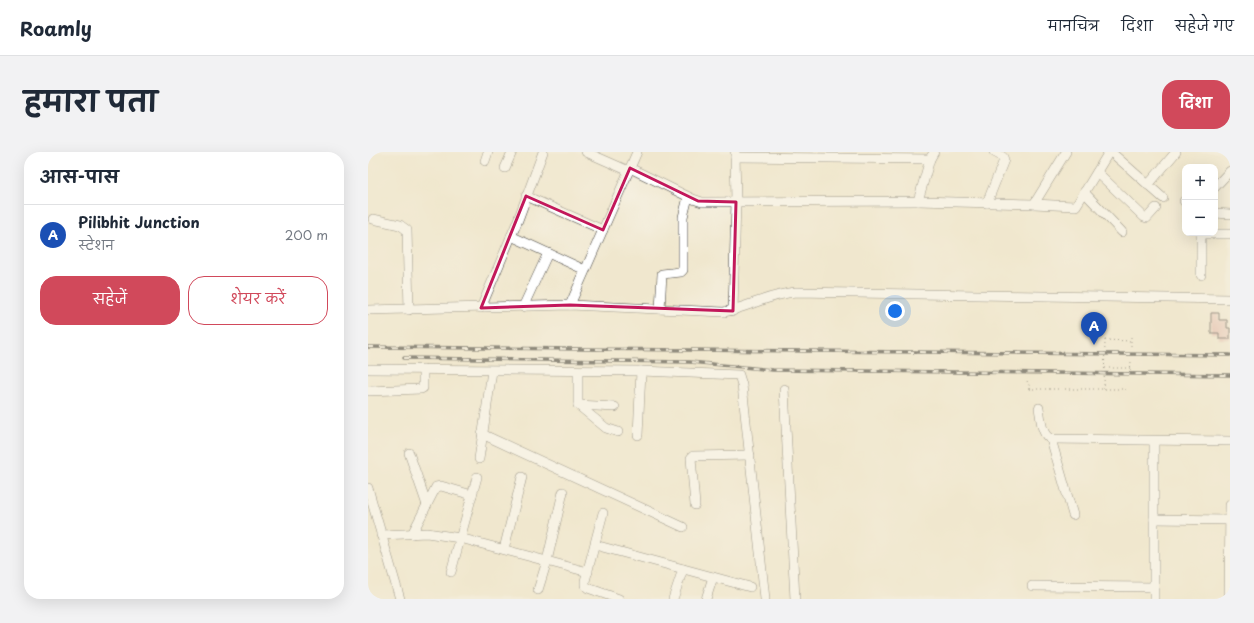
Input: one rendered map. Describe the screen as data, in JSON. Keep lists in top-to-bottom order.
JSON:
{
  "page": {
    "header": "Roamly",
    "nav": ["मानचित्र", "दिशा", "सहेजे गए"],
    "title": "हमारा पता",
    "buttons": [
      "दिशा",
      ["सहेजें", "शेयर करें"]
    ],
    "heading": "आस-पास",
    "map_buttons": ["+", "−"],
    "list": [
      {
        "mark": "A",
        "name": "Pilibhit Junction",
        "note": "स्टेशन",
        "value": "200 m"
      }
    ],
    "pins": "A"
  }
}
